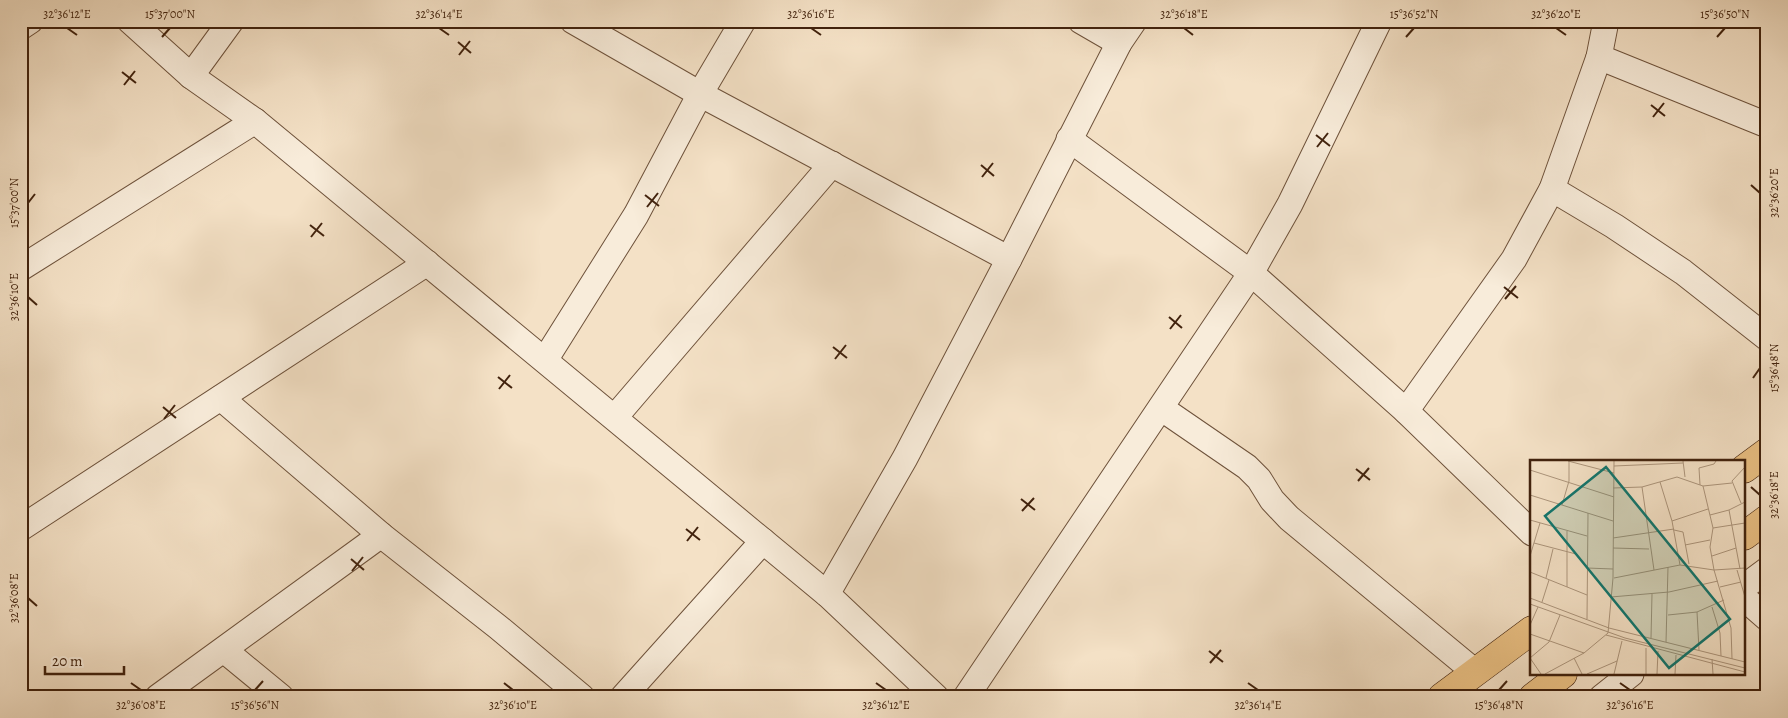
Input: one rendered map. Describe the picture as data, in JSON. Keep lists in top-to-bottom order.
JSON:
{
  "scale_bar": "20 m",
  "coordinates": [
    "32°36'12\"E",
    "15°37'00\"N",
    "32°36'14\"E",
    "32°36'16\"E",
    "32°36'18\"E",
    "15°36'52\"N",
    "32°36'20\"E",
    "15°36'50\"N",
    "32°36'10\"E",
    "15°36'48\"N",
    "32°36'08\"E",
    "15°36'56\"N"
  ]
}
